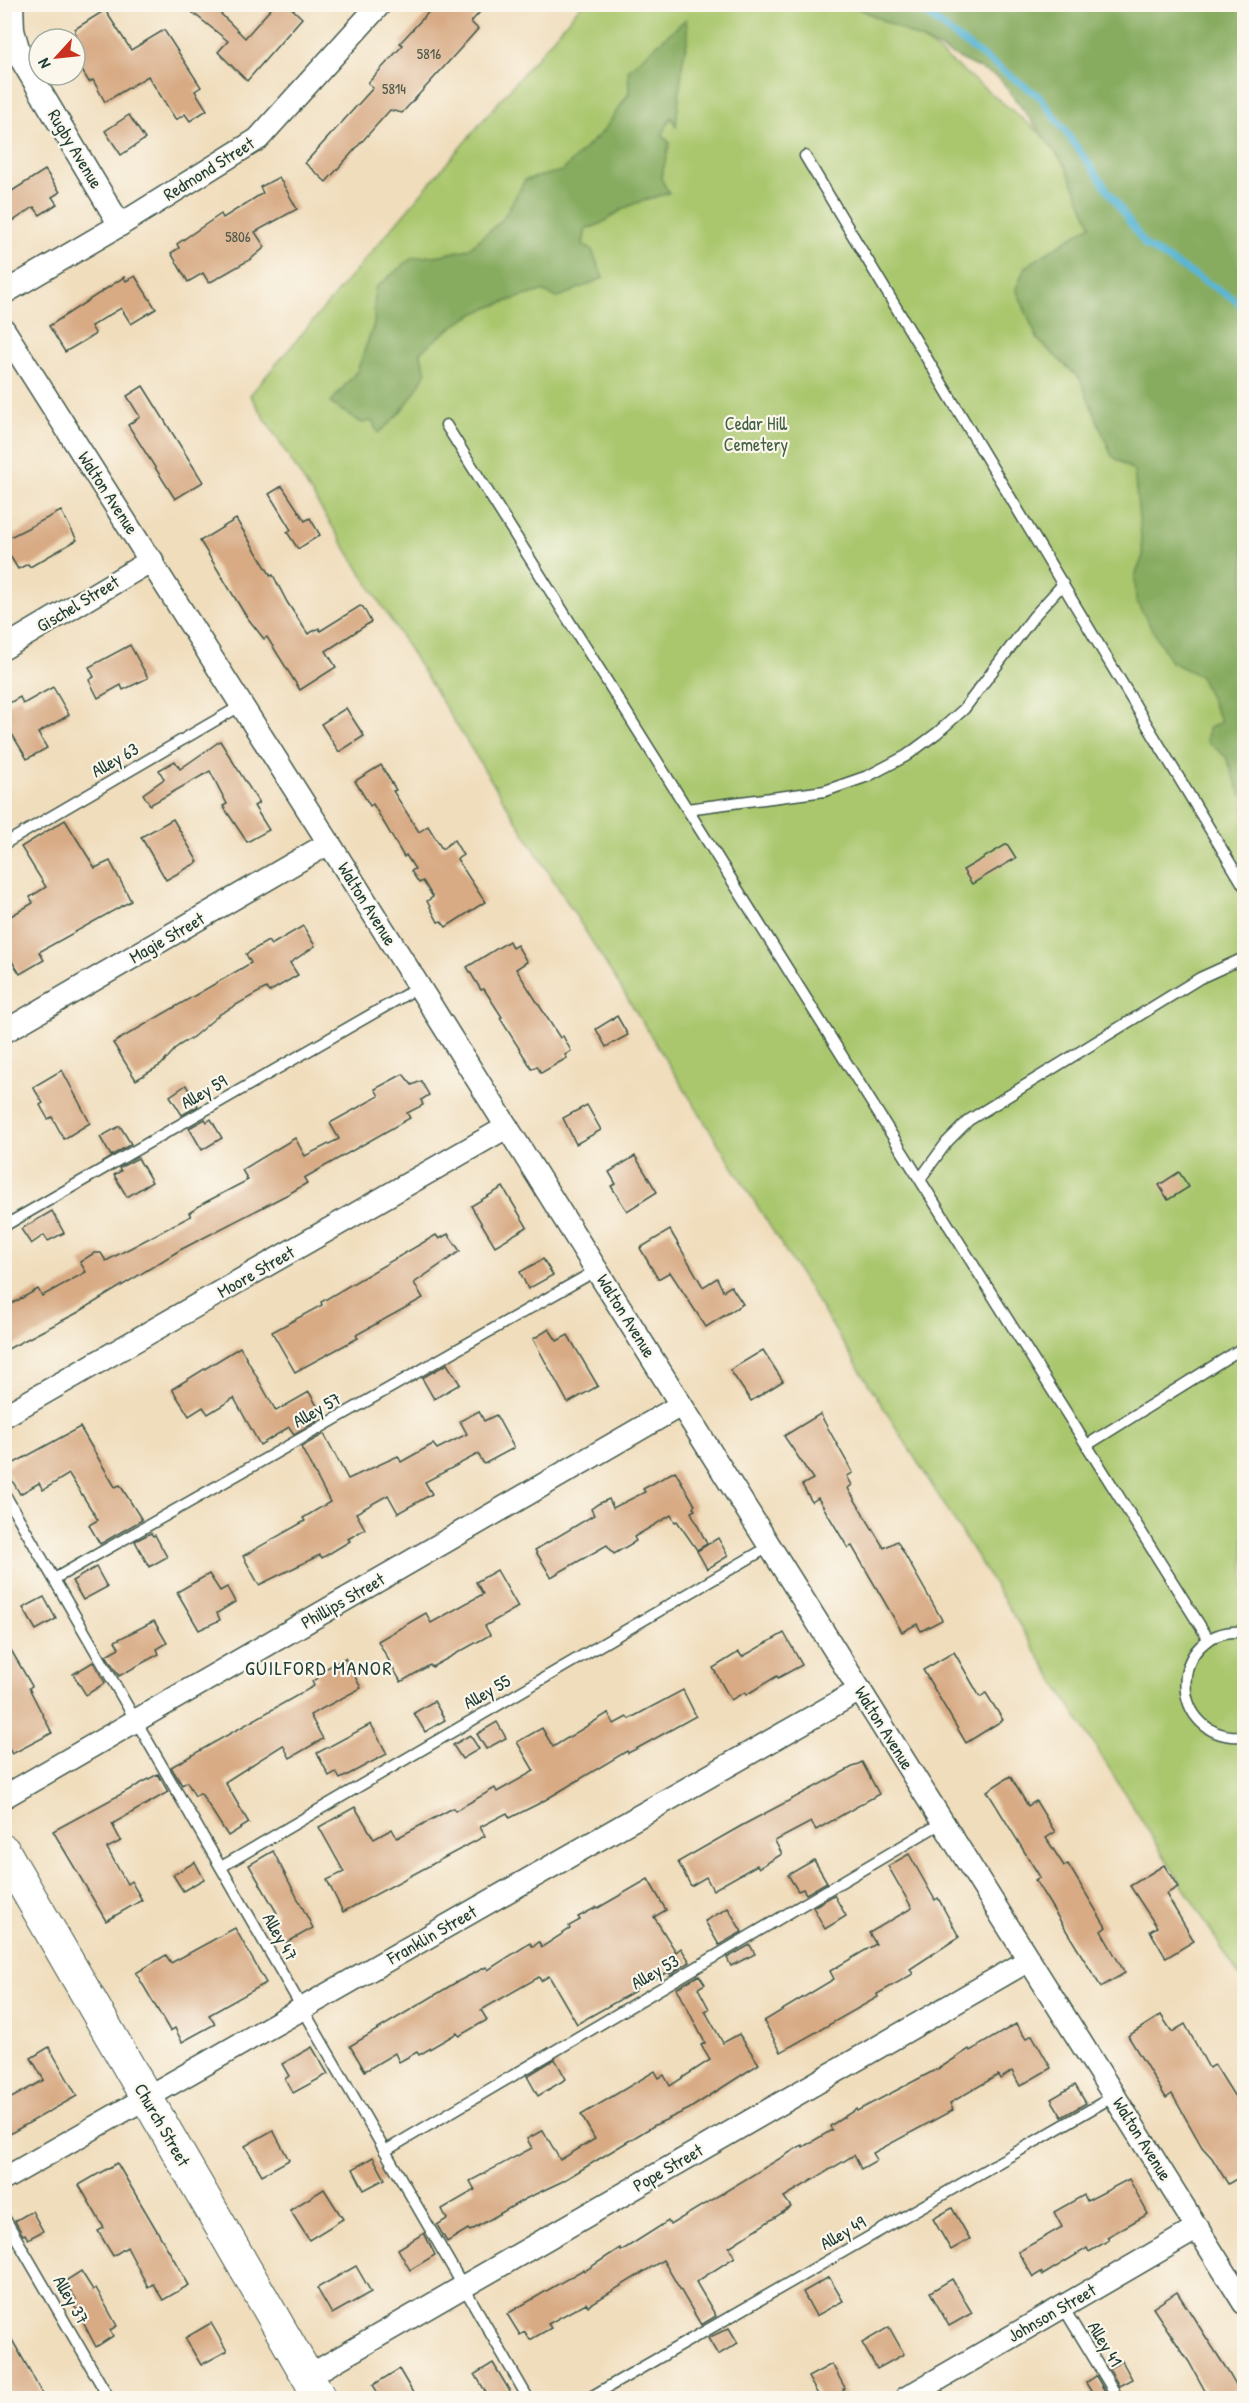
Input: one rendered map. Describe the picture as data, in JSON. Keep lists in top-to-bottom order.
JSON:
{
  "streets": {
    "main road": ["Church Street"],
    "street": [
      "Rugby Avenue",
      "Redmond Street",
      "Walton Avenue",
      "Gischel Street",
      "Magie Street",
      "Moore Street",
      "Phillips Street",
      "Franklin Street",
      "Pope Street",
      "Johnson Street"
    ],
    "lane": [
      "Alley 63",
      "Alley 59",
      "Alley 57",
      "Alley 55",
      "Alley 47",
      "Alley 53",
      "Alley 49",
      "Alley 37",
      "Alley 41"
    ]
  },
  "crossings": [
    ["Rugby Avenue", "Redmond Street"],
    ["Walton Avenue", "Gischel Street"],
    ["Walton Avenue", "Alley 63"],
    ["Walton Avenue", "Magie Street"],
    ["Walton Avenue", "Alley 59"],
    ["Walton Avenue", "Moore Street"],
    ["Walton Avenue", "Alley 57"],
    ["Walton Avenue", "Phillips Street"],
    ["Walton Avenue", "Alley 55"],
    ["Walton Avenue", "Franklin Street"],
    ["Walton Avenue", "Alley 53"],
    ["Walton Avenue", "Pope Street"],
    ["Walton Avenue", "Alley 49"],
    ["Walton Avenue", "Johnson Street"],
    ["Alley 57", "Alley 47"],
    ["Phillips Street", "Alley 47"],
    ["Alley 55", "Alley 47"],
    ["Franklin Street", "Alley 47"],
    ["Franklin Street", "Church Street"],
    ["Alley 47", "Alley 53"],
    ["Alley 47", "Pope Street"],
    ["Church Street", "Pope Street"],
    ["Johnson Street", "Alley 41"]
  ],
  "districts": ["GUILFORD MANOR"],
  "parks": ["Cedar Hill Cemetery"],
  "house_numbers": ["5816", "5814", "5806"],
  "north": "bottom left"
}
